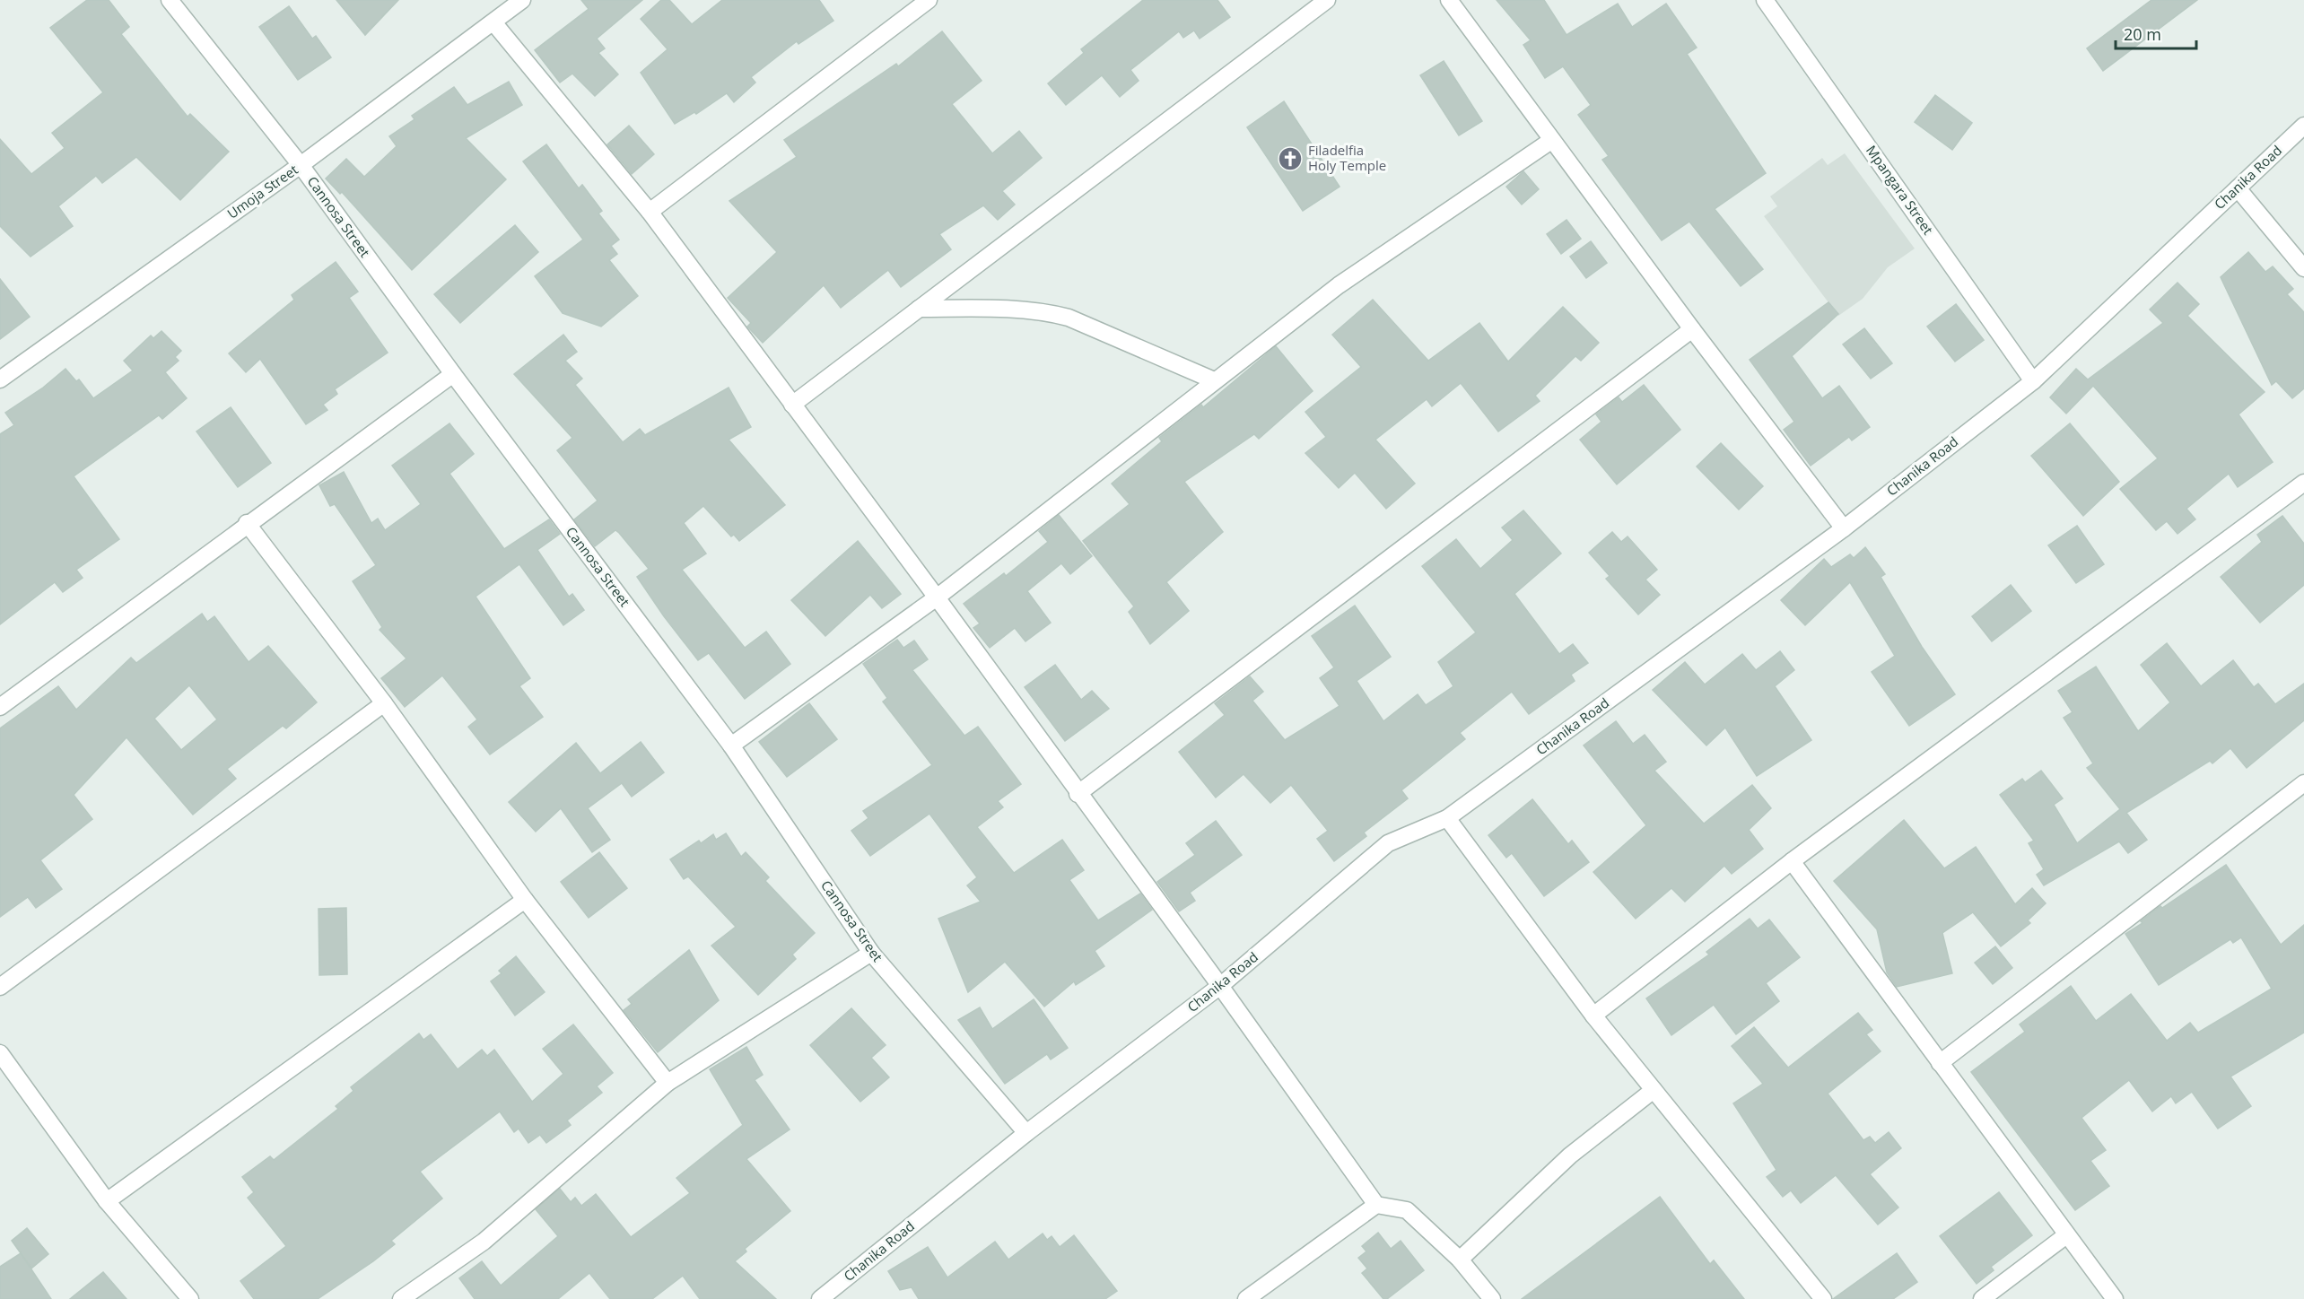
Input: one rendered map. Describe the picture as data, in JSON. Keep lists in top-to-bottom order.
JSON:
{
  "streets": {
    "street": [
      "Chanika Road",
      "Mpangara Street",
      "Umoja Street",
      "Cannosa Street"
    ]
  },
  "crossings": [
    ["Chanika Road", "Mpangara Street"],
    ["Chanika Road", "Cannosa Street"],
    ["Umoja Street", "Cannosa Street"]
  ],
  "places": {
    "church": ["Filadelfia Holy Temple"]
  },
  "scale_bar": "20 m"
}
